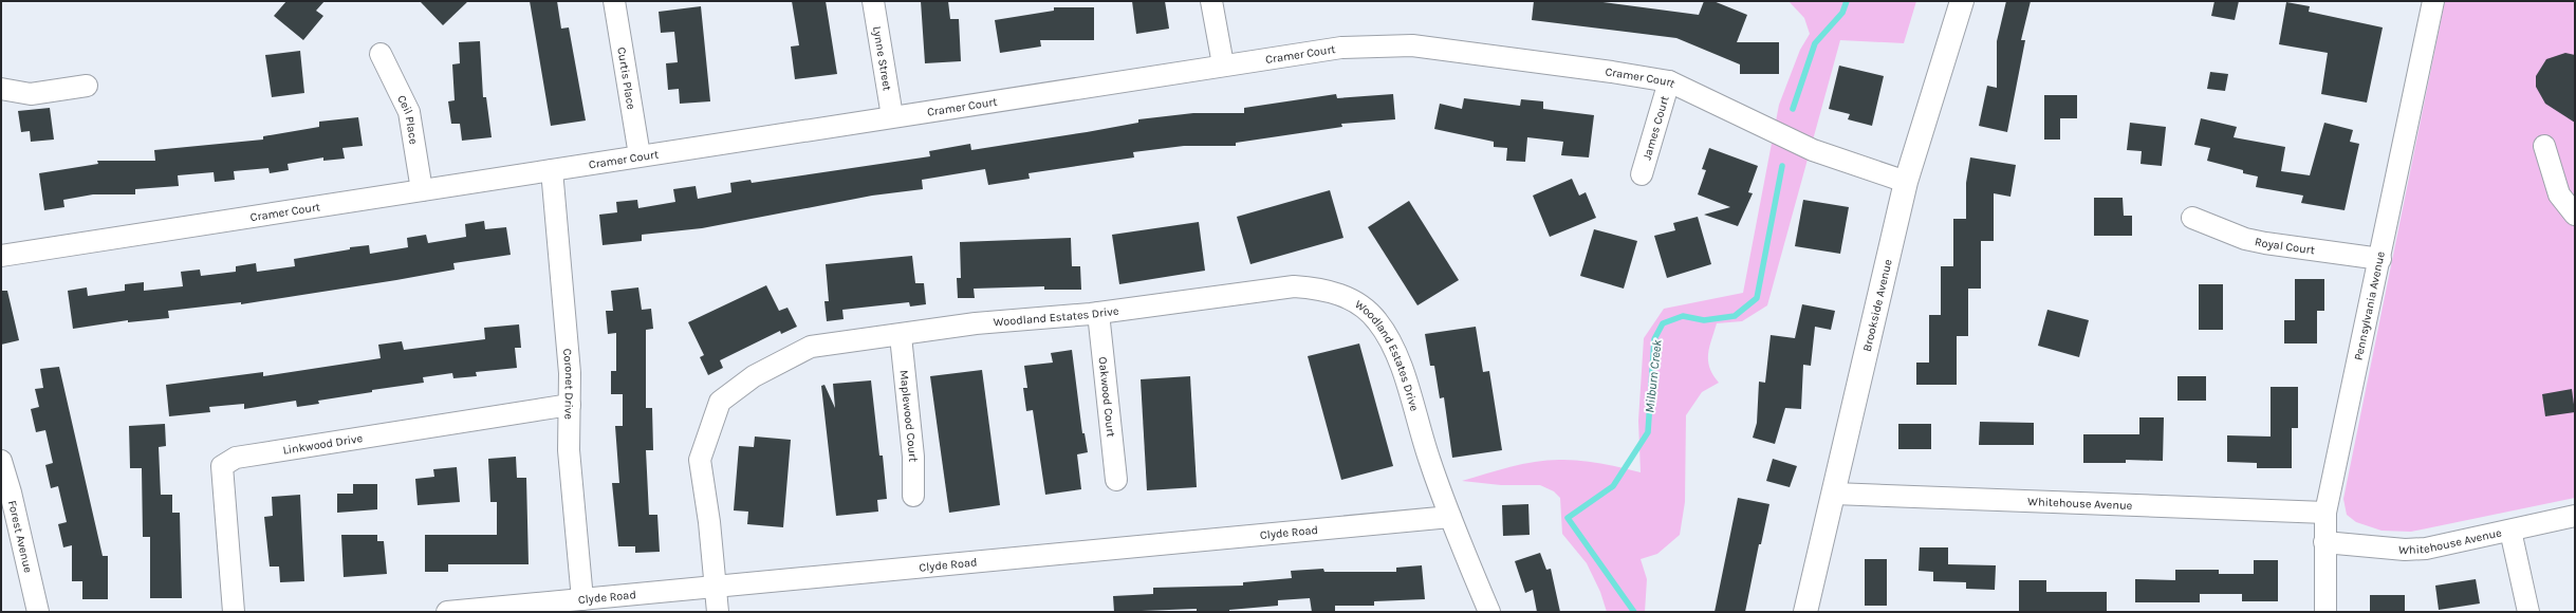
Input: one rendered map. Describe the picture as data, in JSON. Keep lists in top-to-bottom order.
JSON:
{
  "streets": {
    "main road": ["Brookside Avenue"],
    "street": [
      "Cramer Court",
      "Lynne Street",
      "Curtis Place",
      "Ceil Place",
      "James Court",
      "Royal Court",
      "Pennsylvania Avenue",
      "Woodland Estates Drive",
      "Coronet Drive",
      "Oakwood Court",
      "Maplewood Court",
      "Linkwood Drive",
      "Whitehouse Avenue",
      "Clyde Road",
      "Forest Avenue"
    ]
  },
  "crossings": [
    ["Cramer Court", "Lynne Street"],
    ["Cramer Court", "Curtis Place"],
    ["Cramer Court", "Ceil Place"],
    ["Cramer Court", "James Court"],
    ["Cramer Court", "Brookside Avenue"],
    ["Cramer Court", "Coronet Drive"],
    ["Royal Court", "Pennsylvania Avenue"],
    ["Brookside Avenue", "Whitehouse Avenue"],
    ["Pennsylvania Avenue", "Whitehouse Avenue"],
    ["Woodland Estates Drive", "Oakwood Court"],
    ["Woodland Estates Drive", "Maplewood Court"],
    ["Woodland Estates Drive", "Clyde Road"],
    ["Coronet Drive", "Linkwood Drive"],
    ["Coronet Drive", "Clyde Road"]
  ],
  "water": ["Milburn Creek"]
}
